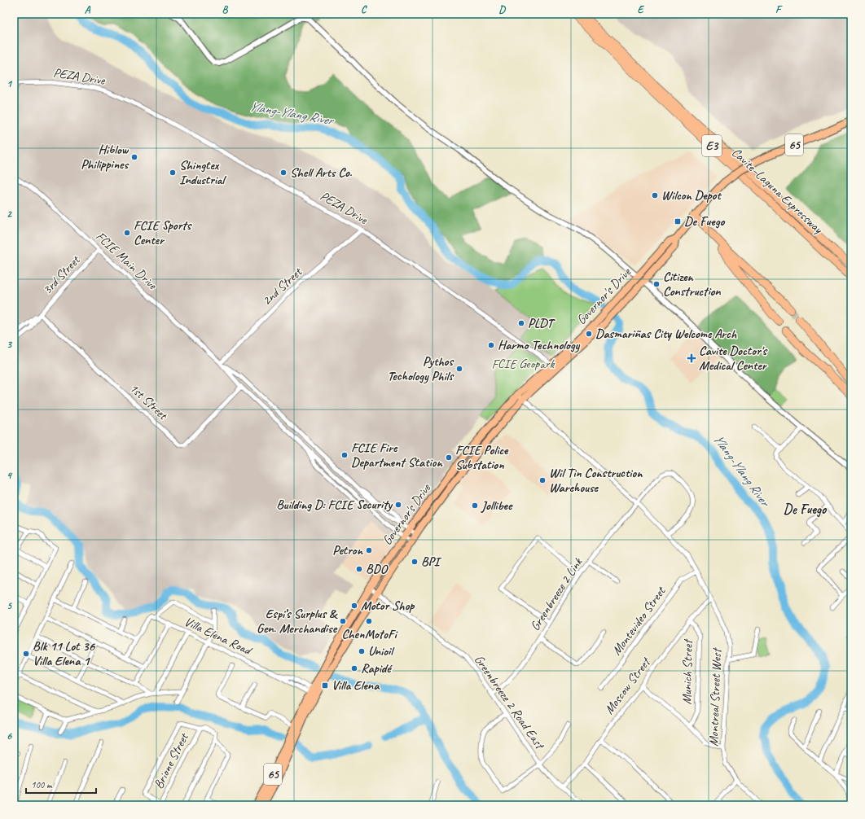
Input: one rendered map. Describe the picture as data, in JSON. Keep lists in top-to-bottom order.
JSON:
{
  "streets": {
    "highway": ["E3", "Cavite–Laguna Expressway"],
    "main road": ["65", "Governor's Drive"],
    "street": [
      "PEZA Drive",
      "FCIE Main Drive",
      "3rd Street",
      "2nd Street",
      "1st Street",
      "Greenbreeze 2 Link",
      "Montevideo Street",
      "Villa Elena Road",
      "Munich Street",
      "Moscow Street",
      "Montreal Street West",
      "Greenbreeze 2 Road East",
      "Brione Street"
    ]
  },
  "crossings": [
    ["PEZA Drive", "2nd Street"],
    ["PEZA Drive", "Governor's Drive"],
    ["FCIE Main Drive", "3rd Street"],
    ["FCIE Main Drive", "2nd Street"],
    ["FCIE Main Drive", "Governor's Drive"],
    ["FCIE Main Drive", "1st Street"],
    ["3rd Street", "1st Street"],
    ["Governor's Drive", "Villa Elena Road"],
    ["Governor's Drive", "Greenbreeze 2 Road East"],
    ["Greenbreeze 2 Link", "Montreal Street West"],
    ["Greenbreeze 2 Link", "Greenbreeze 2 Road East"],
    ["Montevideo Street", "Montreal Street West"],
    ["Munich Street", "Moscow Street"],
    ["Moscow Street", "Montreal Street West"],
    ["Moscow Street", "Greenbreeze 2 Road East"]
  ],
  "districts": ["De Fuego"],
  "water": ["Ylang-Ylang River"],
  "parks": ["FCIE Geopark"],
  "places": {
    "other": [
      "Hiblow Philippines",
      "Shingtex Industrial",
      "Shell Arts Co.",
      "Wilcon Depot",
      "FCIE Sports Center",
      "Citizen Construction",
      "PLDT",
      "Dasmariñas City Welcome Arch",
      "Harmo Technology",
      "Pythos Techology Phils",
      "FCIE Fire Department Station",
      "FCIE Police Substation",
      "Wil Tin Construction Warehouse",
      "Building D: FCIE Security",
      "Jollibee",
      "Petron",
      "BPI",
      "BDO",
      "Motor Shop",
      "Espi’s Surplus & Gen. Merchandise",
      "ChenMotoFi",
      "Unioil",
      "Blk 11 Lot 36 Villa Elena 1",
      "Rapidé"
    ],
    "transit": ["De Fuego", "Villa Elena"],
    "health": ["Cavite Doctor's Medical Center"]
  },
  "scale_bar": "100 m",
  "grid": {
    "columns": [
      "A",
      "B",
      "C",
      "D",
      "E",
      "F"
    ],
    "rows": [
      "1",
      "2",
      "3",
      "4",
      "5",
      "6"
    ]
  }
}
